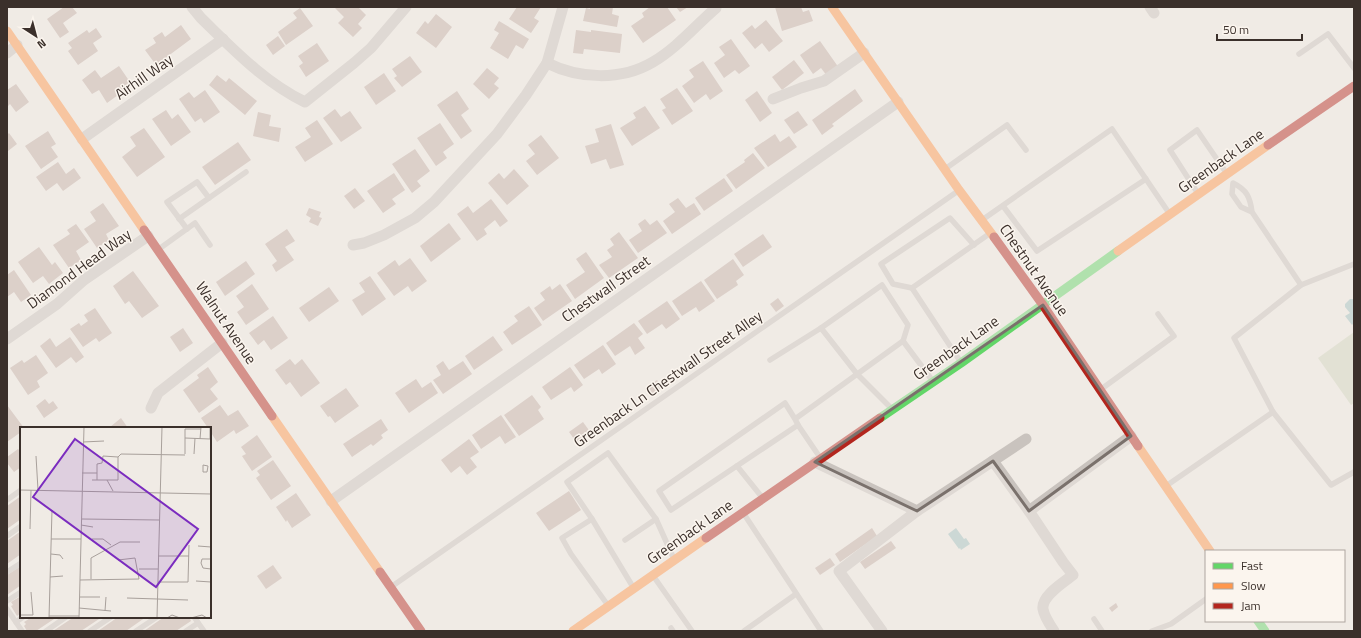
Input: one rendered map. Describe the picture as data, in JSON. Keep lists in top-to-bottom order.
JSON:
{
  "streets": {
    "street": [
      "Airhill Way",
      "Greenback Lane",
      "Diamond Head Way",
      "Chestnut Avenue",
      "Chestwall Street",
      "Walnut Avenue"
    ],
    "lane": ["Greenback Ln Chestwall Street Alley"]
  },
  "crossings": [
    ["Airhill Way", "Walnut Avenue"],
    ["Greenback Lane", "Chestnut Avenue"],
    ["Diamond Head Way", "Walnut Avenue"],
    ["Chestnut Avenue", "Chestwall Street"],
    ["Chestnut Avenue", "Greenback Ln Chestwall Street Alley"],
    ["Chestwall Street", "Walnut Avenue"],
    ["Walnut Avenue", "Greenback Ln Chestwall Street Alley"]
  ],
  "legend": ["Fast", "Slow", "Jam"],
  "scale_bar": "50 m",
  "north": "bottom right"
}
